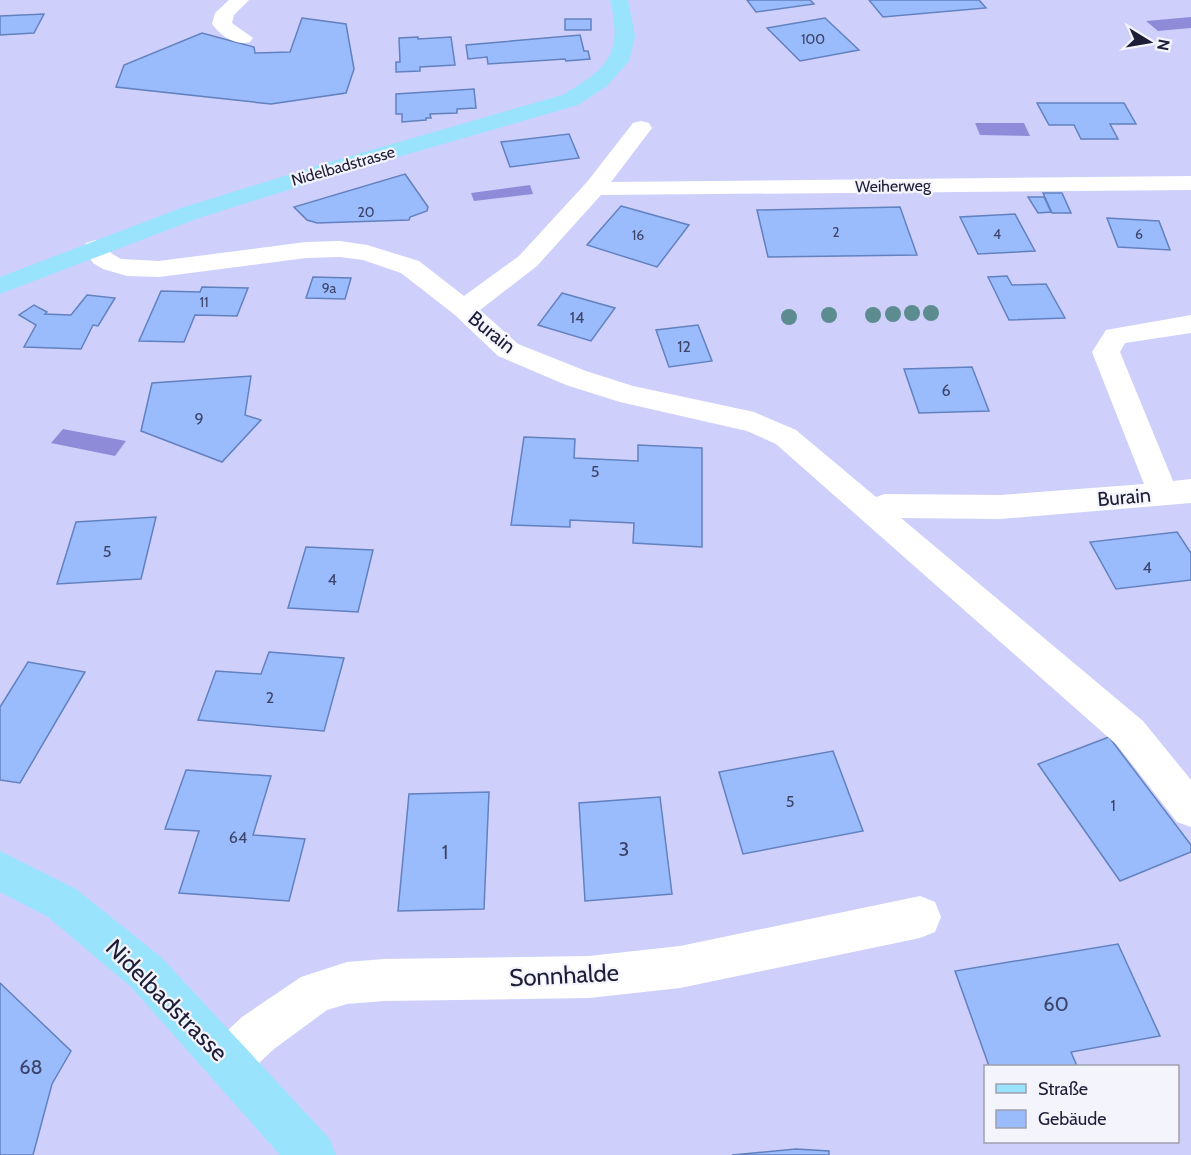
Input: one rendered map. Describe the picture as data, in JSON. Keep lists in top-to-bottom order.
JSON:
{
  "streets": {
    "main road": ["Nidelbadstrasse"],
    "street": ["Weiherweg", "Burain", "Sonnhalde"]
  },
  "crossings": [
    ["Nidelbadstrasse", "Burain"],
    ["Nidelbadstrasse", "Sonnhalde"]
  ],
  "house_numbers": [
    "100",
    "20",
    "2",
    "4",
    "6",
    "16",
    "9a",
    "11",
    "14",
    "12",
    "6",
    "9",
    "5",
    "5",
    "4",
    "4",
    "2",
    "5",
    "1",
    "64",
    "3",
    "1",
    "60",
    "68"
  ],
  "legend": ["Straße", "Gebäude"],
  "north": "right"
}
